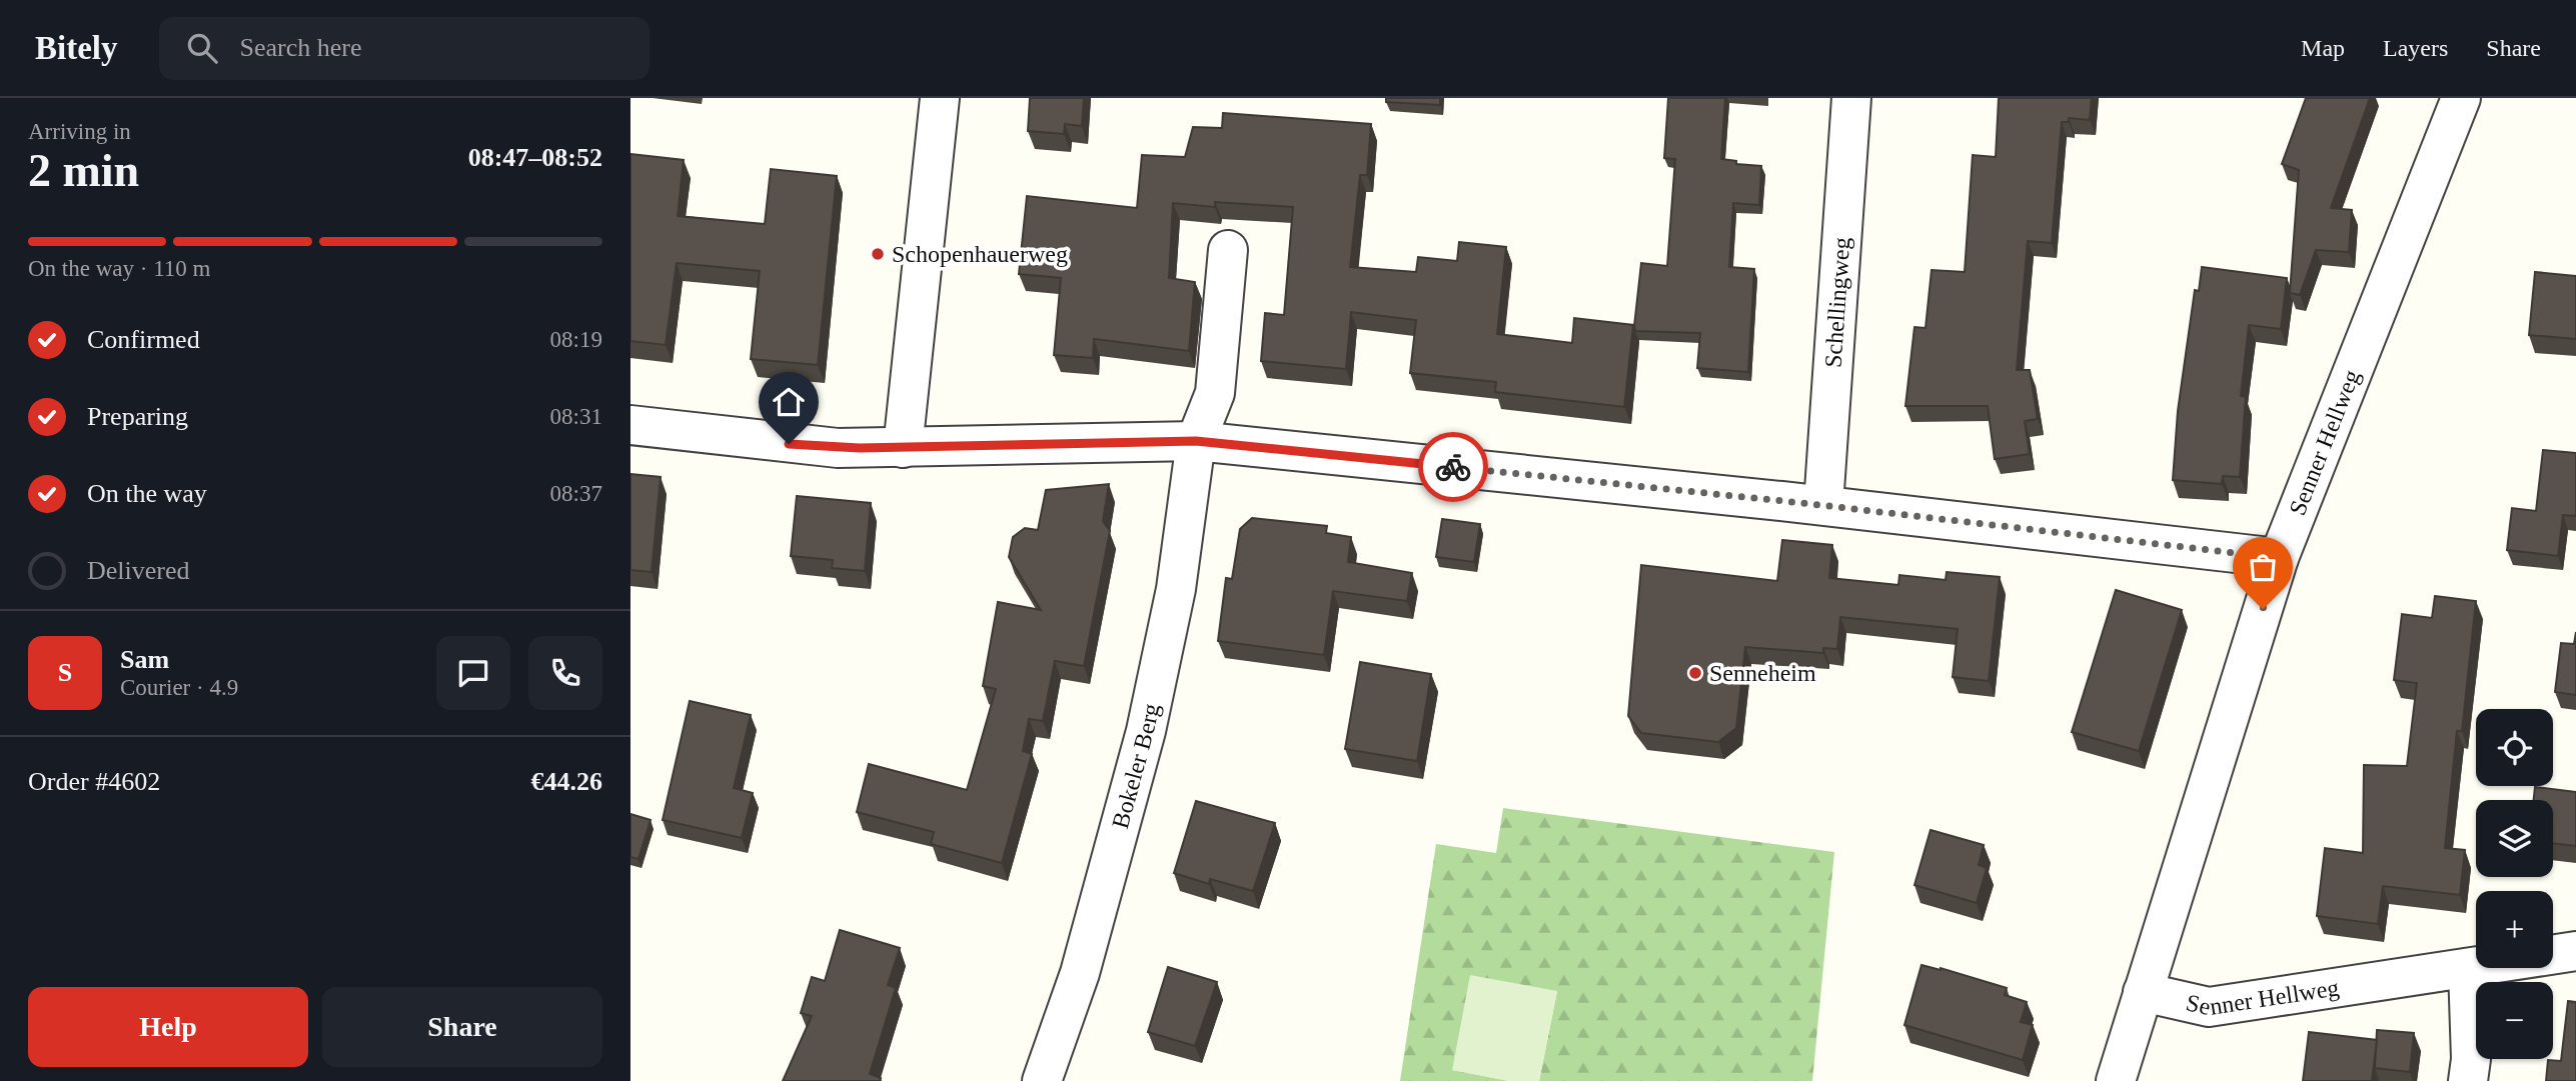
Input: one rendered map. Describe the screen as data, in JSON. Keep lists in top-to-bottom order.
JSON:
{
  "streets": {
    "street": ["Schellingweg", "Senner Hellweg", "Bokeler Berg"]
  },
  "places": ["Schopenhauerweg", "Senneheim"],
  "page": {
    "header": "Bitely",
    "search": "Search here",
    "nav": ["Map", "Layers", "Share"],
    "heading": ["2 min", "Arriving in", "08:47–08:52"],
    "panel": [
      "Sam",
      "Courier · 4.9",
      "Order #4602",
      "€44.26"
    ],
    "bar": "On the way · 110 m",
    "list": [
      ["Confirmed", "08:19"],
      ["Preparing", "08:31"],
      ["On the way", "08:37"],
      "Delivered"
    ],
    "round": "S",
    "map_buttons": ["+", "−"],
    "buttons": ["Help", "Share"]
  }
}
